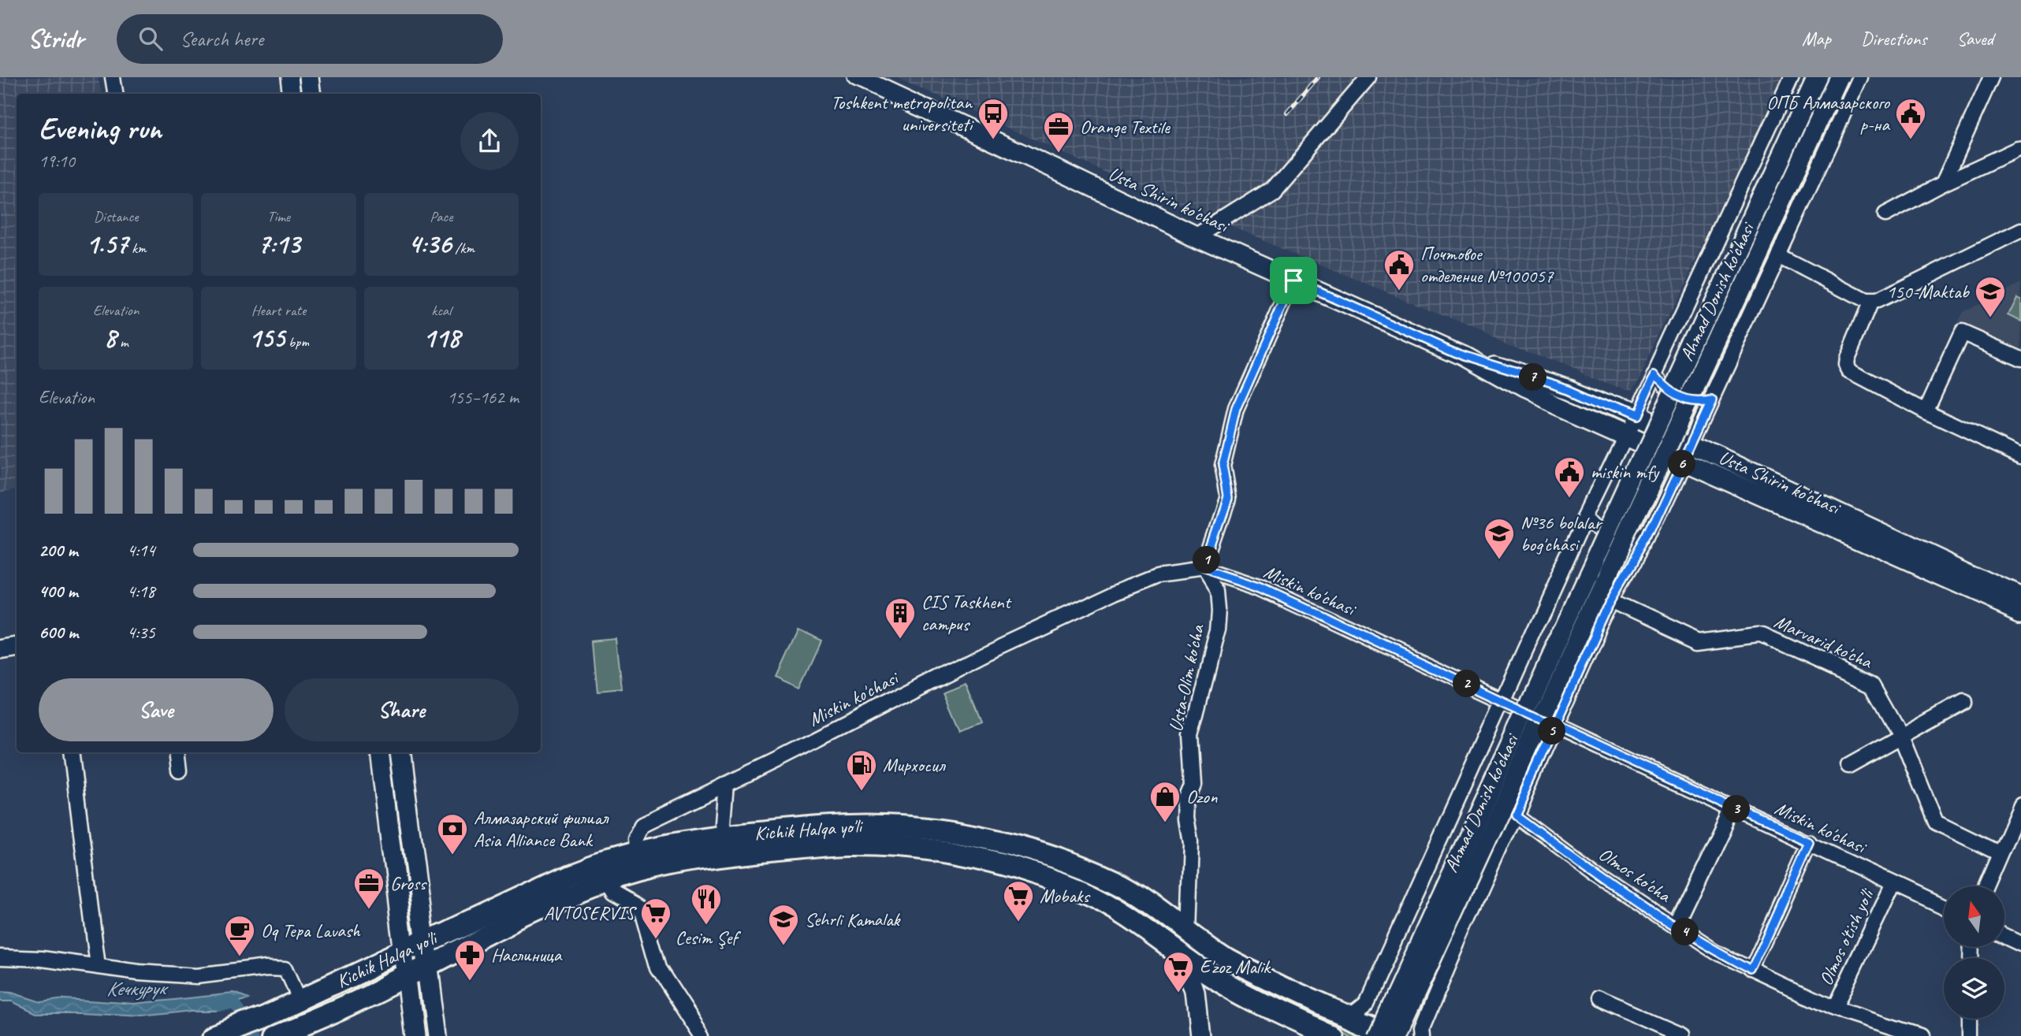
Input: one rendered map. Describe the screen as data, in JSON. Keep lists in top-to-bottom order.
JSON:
{
  "streets": {
    "highway": ["Kichik Halqa yo'li"],
    "main road": ["Usta Shirin ko'chasi", "Ahmad Donish ko'chasi"],
    "street": [
      "Miskin ko'chasi",
      "Marvarid ko'cha",
      "Usta-Olim ko'cha",
      "Olmos ko'cha",
      "Olmos o'tish yo'li"
    ]
  },
  "crossings": [
    ["Usta Shirin ko'chasi", "Ahmad Donish ko'chasi"],
    ["Ahmad Donish ko'chasi", "Miskin ko'chasi"],
    ["Ahmad Donish ko'chasi", "Marvarid ko'cha"],
    ["Ahmad Donish ko'chasi", "Kichik Halqa yo'li"],
    ["Ahmad Donish ko'chasi", "Olmos ko'cha"],
    ["Miskin ko'chasi", "Usta-Olim ko'cha"],
    ["Miskin ko'chasi", "Kichik Halqa yo'li"],
    ["Miskin ko'chasi", "Olmos o'tish yo'li"],
    ["Usta-Olim ko'cha", "Kichik Halqa yo'li"],
    ["Olmos ko'cha", "Olmos o'tish yo'li"]
  ],
  "water": ["Кечкурук"],
  "places": {
    "bus stop": ["Toshkent metropolitan universiteti"],
    "public building": ["ОПБ Алмазарского р-на", "Почтовое отделение №100057", "miskin mfy"],
    "office": ["Orange Textile", "Gross"],
    "school or university": ["150-Maktab", "№36 bolalar bog'chasi", "Sehrli Kamalak"],
    "building": ["CIS Taskhent campus"],
    "fuel station": ["Мирхосил"],
    "shop": ["Ozon"],
    "bank": ["Алмазарский филиал Asia Alliance Bank"],
    "supermarket": ["Mobaks", "AVTOSERVIS", "E'zoz Malik"],
    "restaurant": ["Cesim Şef"],
    "cafe": ["Oq Tepa Lavash"],
    "pharmacy": ["Наслиница"]
  },
  "north": "top",
  "page": {
    "header": "Stridr",
    "search": "Search here",
    "nav": ["Map", "Directions", "Saved"],
    "heading": ["Evening run", "19:10"],
    "stats": [
      ["Distance", "1.57 km"],
      ["Time", "7:13"],
      ["Pace", "4:36 /km"],
      ["Elevation", "8 m"],
      ["Heart rate", "155 bpm"],
      ["kcal", "118"]
    ],
    "pins": [
      "7",
      "6",
      "1",
      "2",
      "5",
      "3",
      "4"
    ],
    "chart": ["Elevation", "155–162 m"],
    "list": [
      {
        "name": "200 m",
        "note": "4:14"
      },
      {
        "name": "400 m",
        "note": "4:18"
      },
      {
        "name": "600 m",
        "note": "4:35"
      }
    ],
    "buttons": ["Save", "Share"]
  }
}
